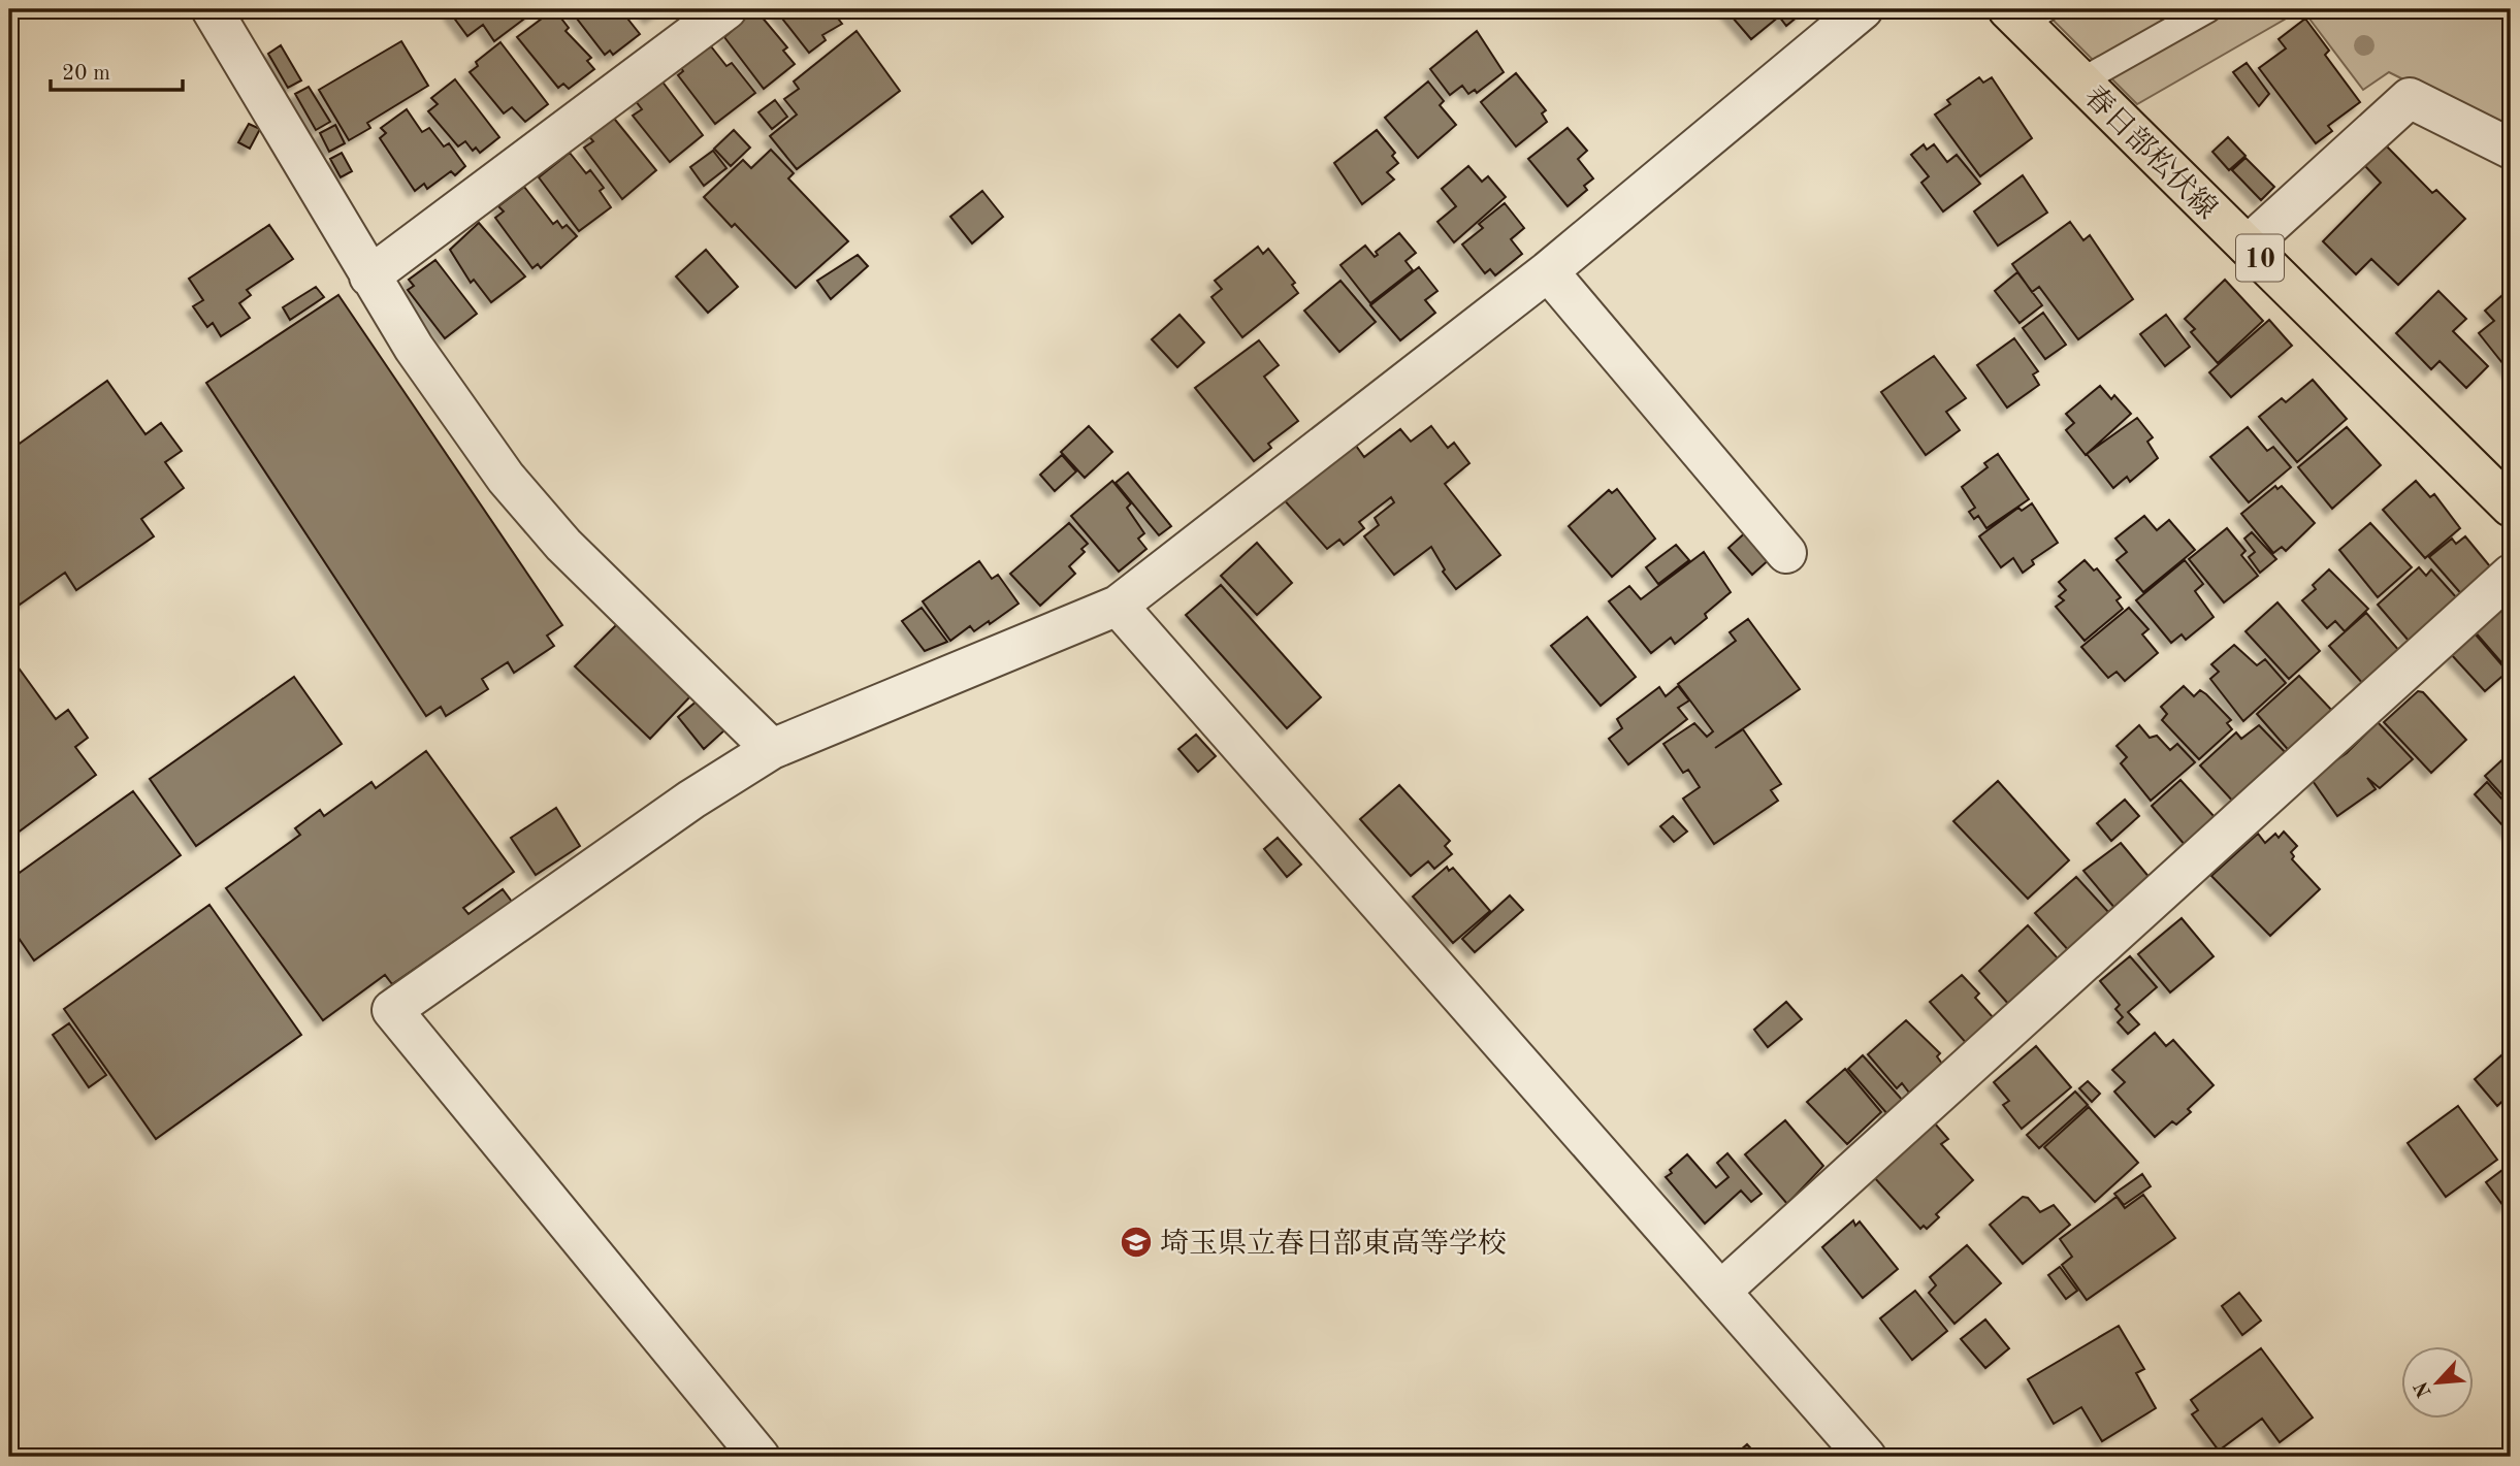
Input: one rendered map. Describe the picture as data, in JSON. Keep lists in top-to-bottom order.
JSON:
{
  "streets": {
    "main road": ["春日部松伏線", "10"]
  },
  "places": {
    "school or university": ["埼玉県立春日部東高等学校"]
  },
  "scale_bar": "20 m",
  "north": "bottom left"
}
